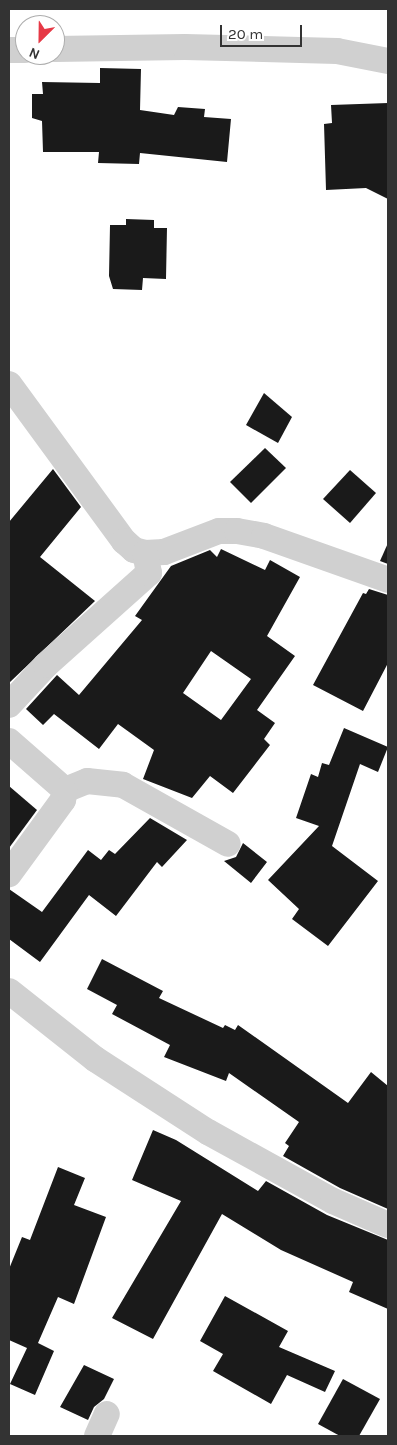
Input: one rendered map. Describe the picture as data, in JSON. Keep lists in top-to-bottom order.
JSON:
{
  "scale_bar": "20 m",
  "north": "bottom left"
}
